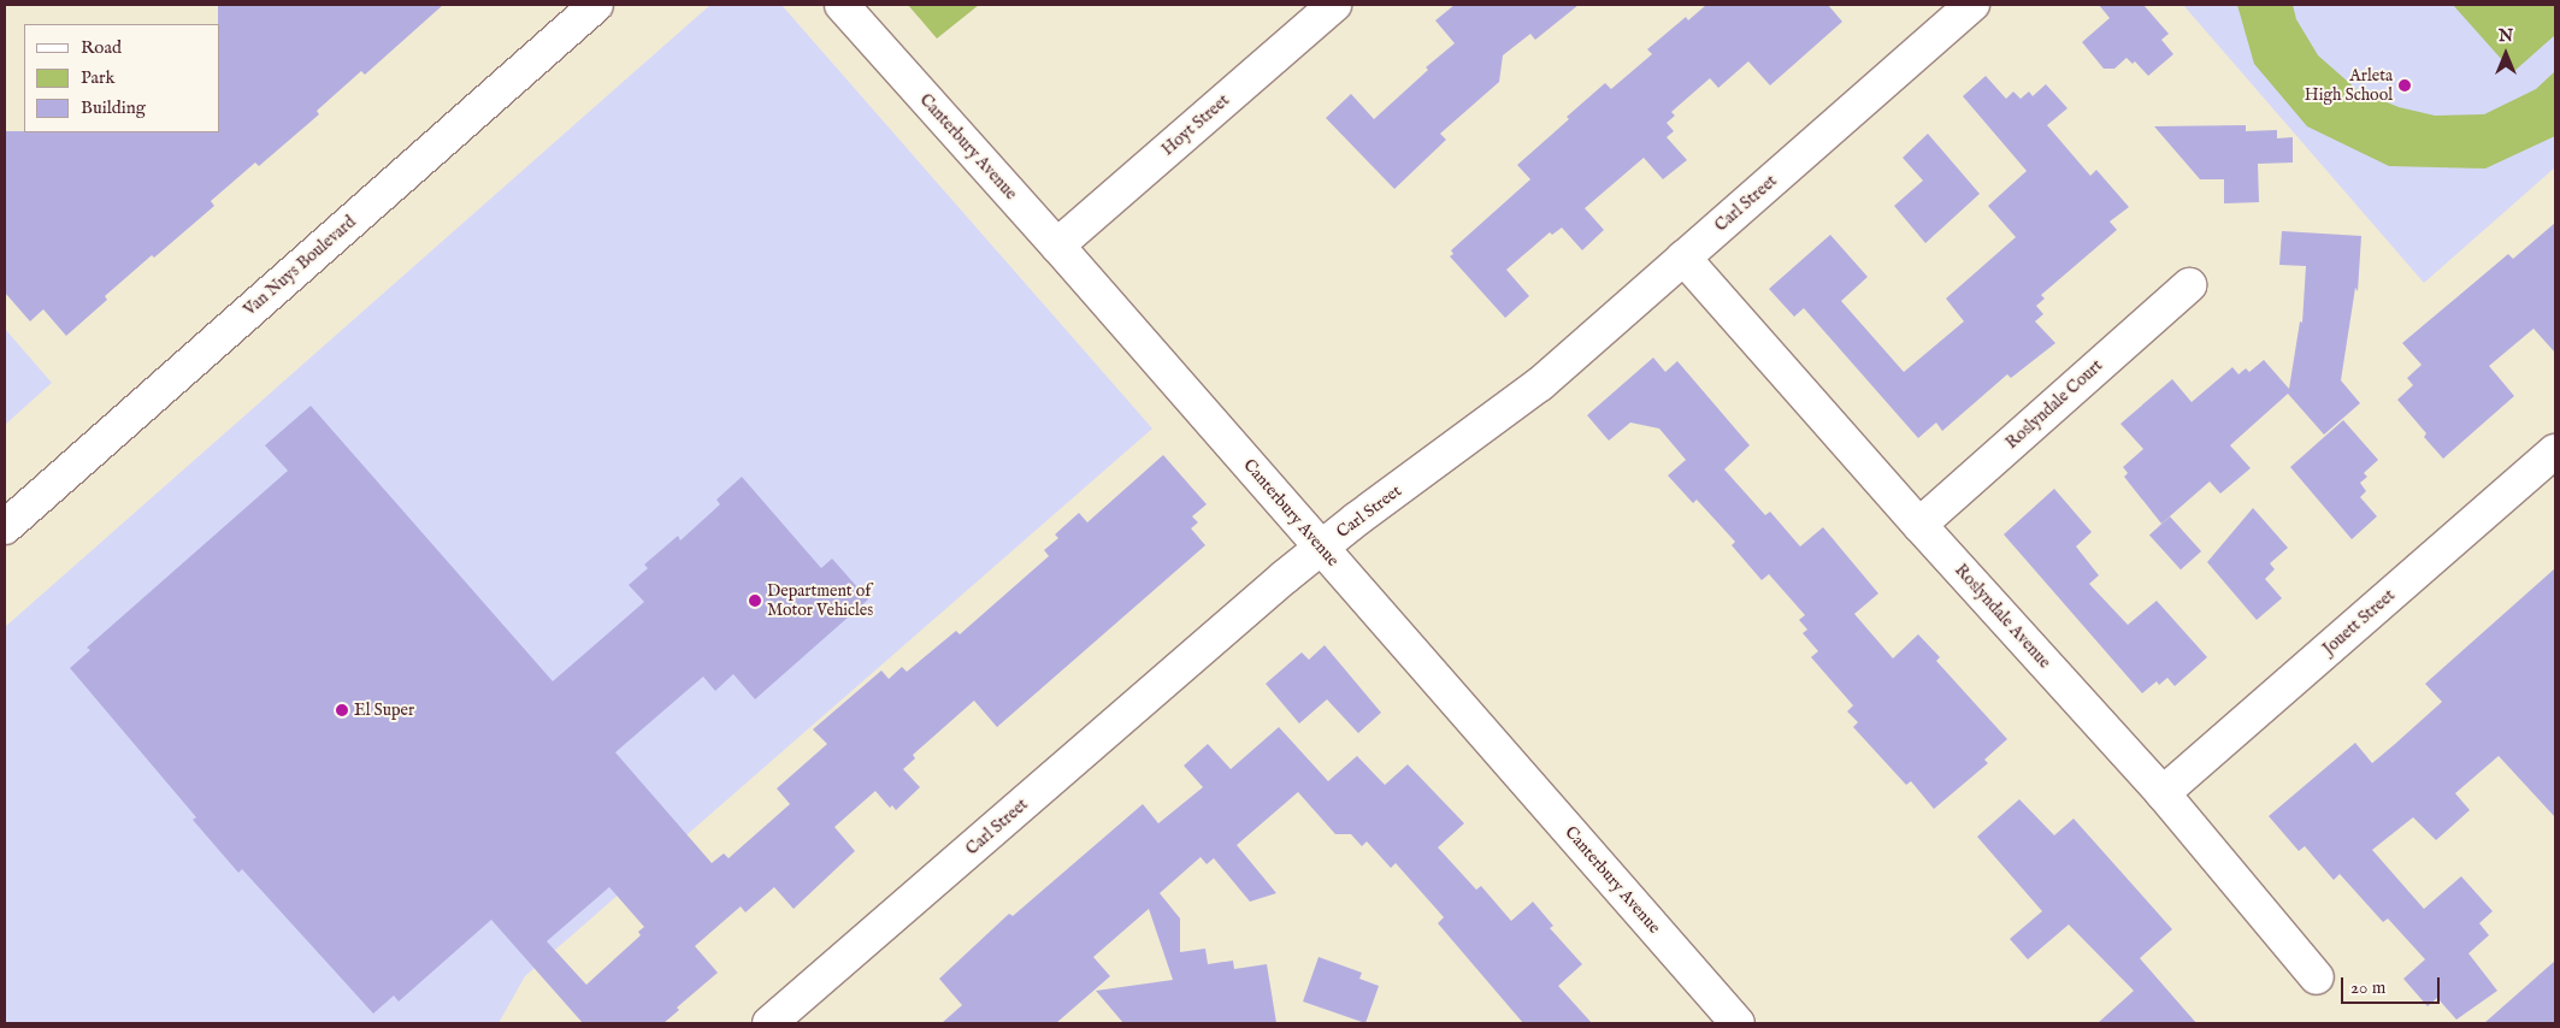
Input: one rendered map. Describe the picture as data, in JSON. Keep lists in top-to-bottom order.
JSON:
{
  "streets": {
    "street": [
      "Hoyt Street",
      "Canterbury Avenue",
      "Carl Street",
      "Van Nuys Boulevard",
      "Roslyndale Court",
      "Roslyndale Avenue",
      "Jouett Street"
    ]
  },
  "crossings": [
    ["Hoyt Street", "Canterbury Avenue"],
    ["Canterbury Avenue", "Carl Street"],
    ["Carl Street", "Roslyndale Avenue"],
    ["Roslyndale Court", "Roslyndale Avenue"],
    ["Roslyndale Avenue", "Jouett Street"]
  ],
  "places": ["Arleta High School", "Department of Motor Vehicles", "El Super"],
  "legend": ["Road", "Park", "Building"],
  "scale_bar": "20 m",
  "north": "top"
}
